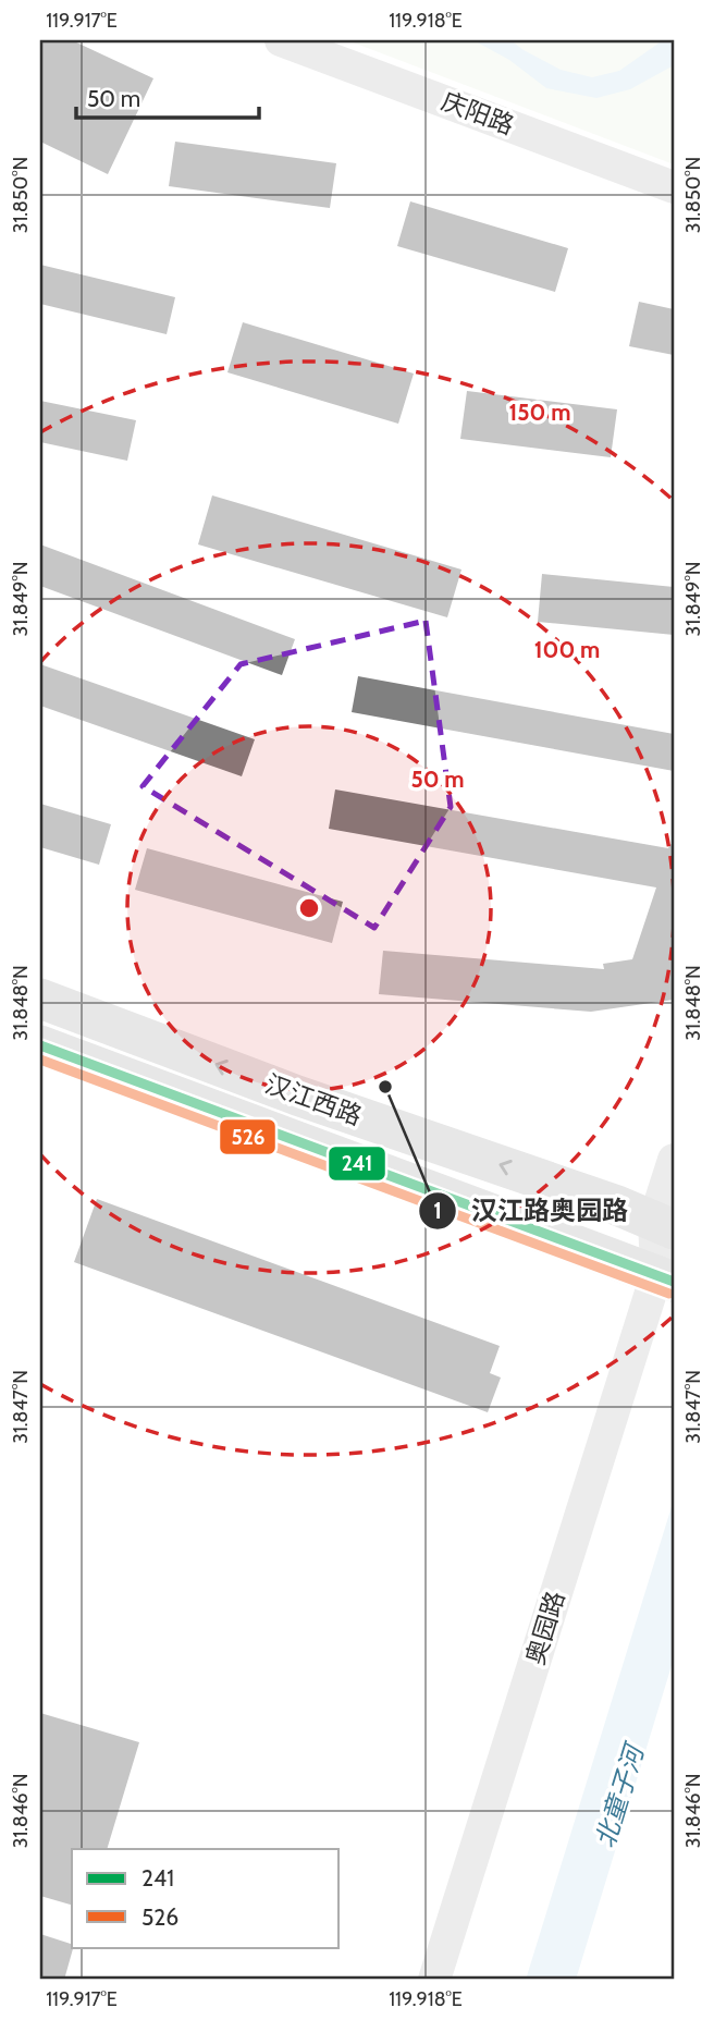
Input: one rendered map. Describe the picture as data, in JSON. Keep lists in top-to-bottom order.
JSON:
{
  "streets": {
    "main road": ["汉江西路"],
    "street": ["庆阳路", "奥园路"]
  },
  "crossings": [
    ["汉江西路", "奥园路"]
  ],
  "water": ["北童子河"],
  "places": ["汉江路奥园路"],
  "lines": ["transit line 241", "transit line 526"],
  "legend": ["241", "526"],
  "scale_bar": "50 m",
  "coordinates": [
    "119.917°E",
    "119.918°E",
    "31.850°N",
    "31.849°N",
    "31.848°N",
    "31.847°N",
    "31.846°N"
  ],
  "rings": ["150 m", "100 m", "50 m"]
}
